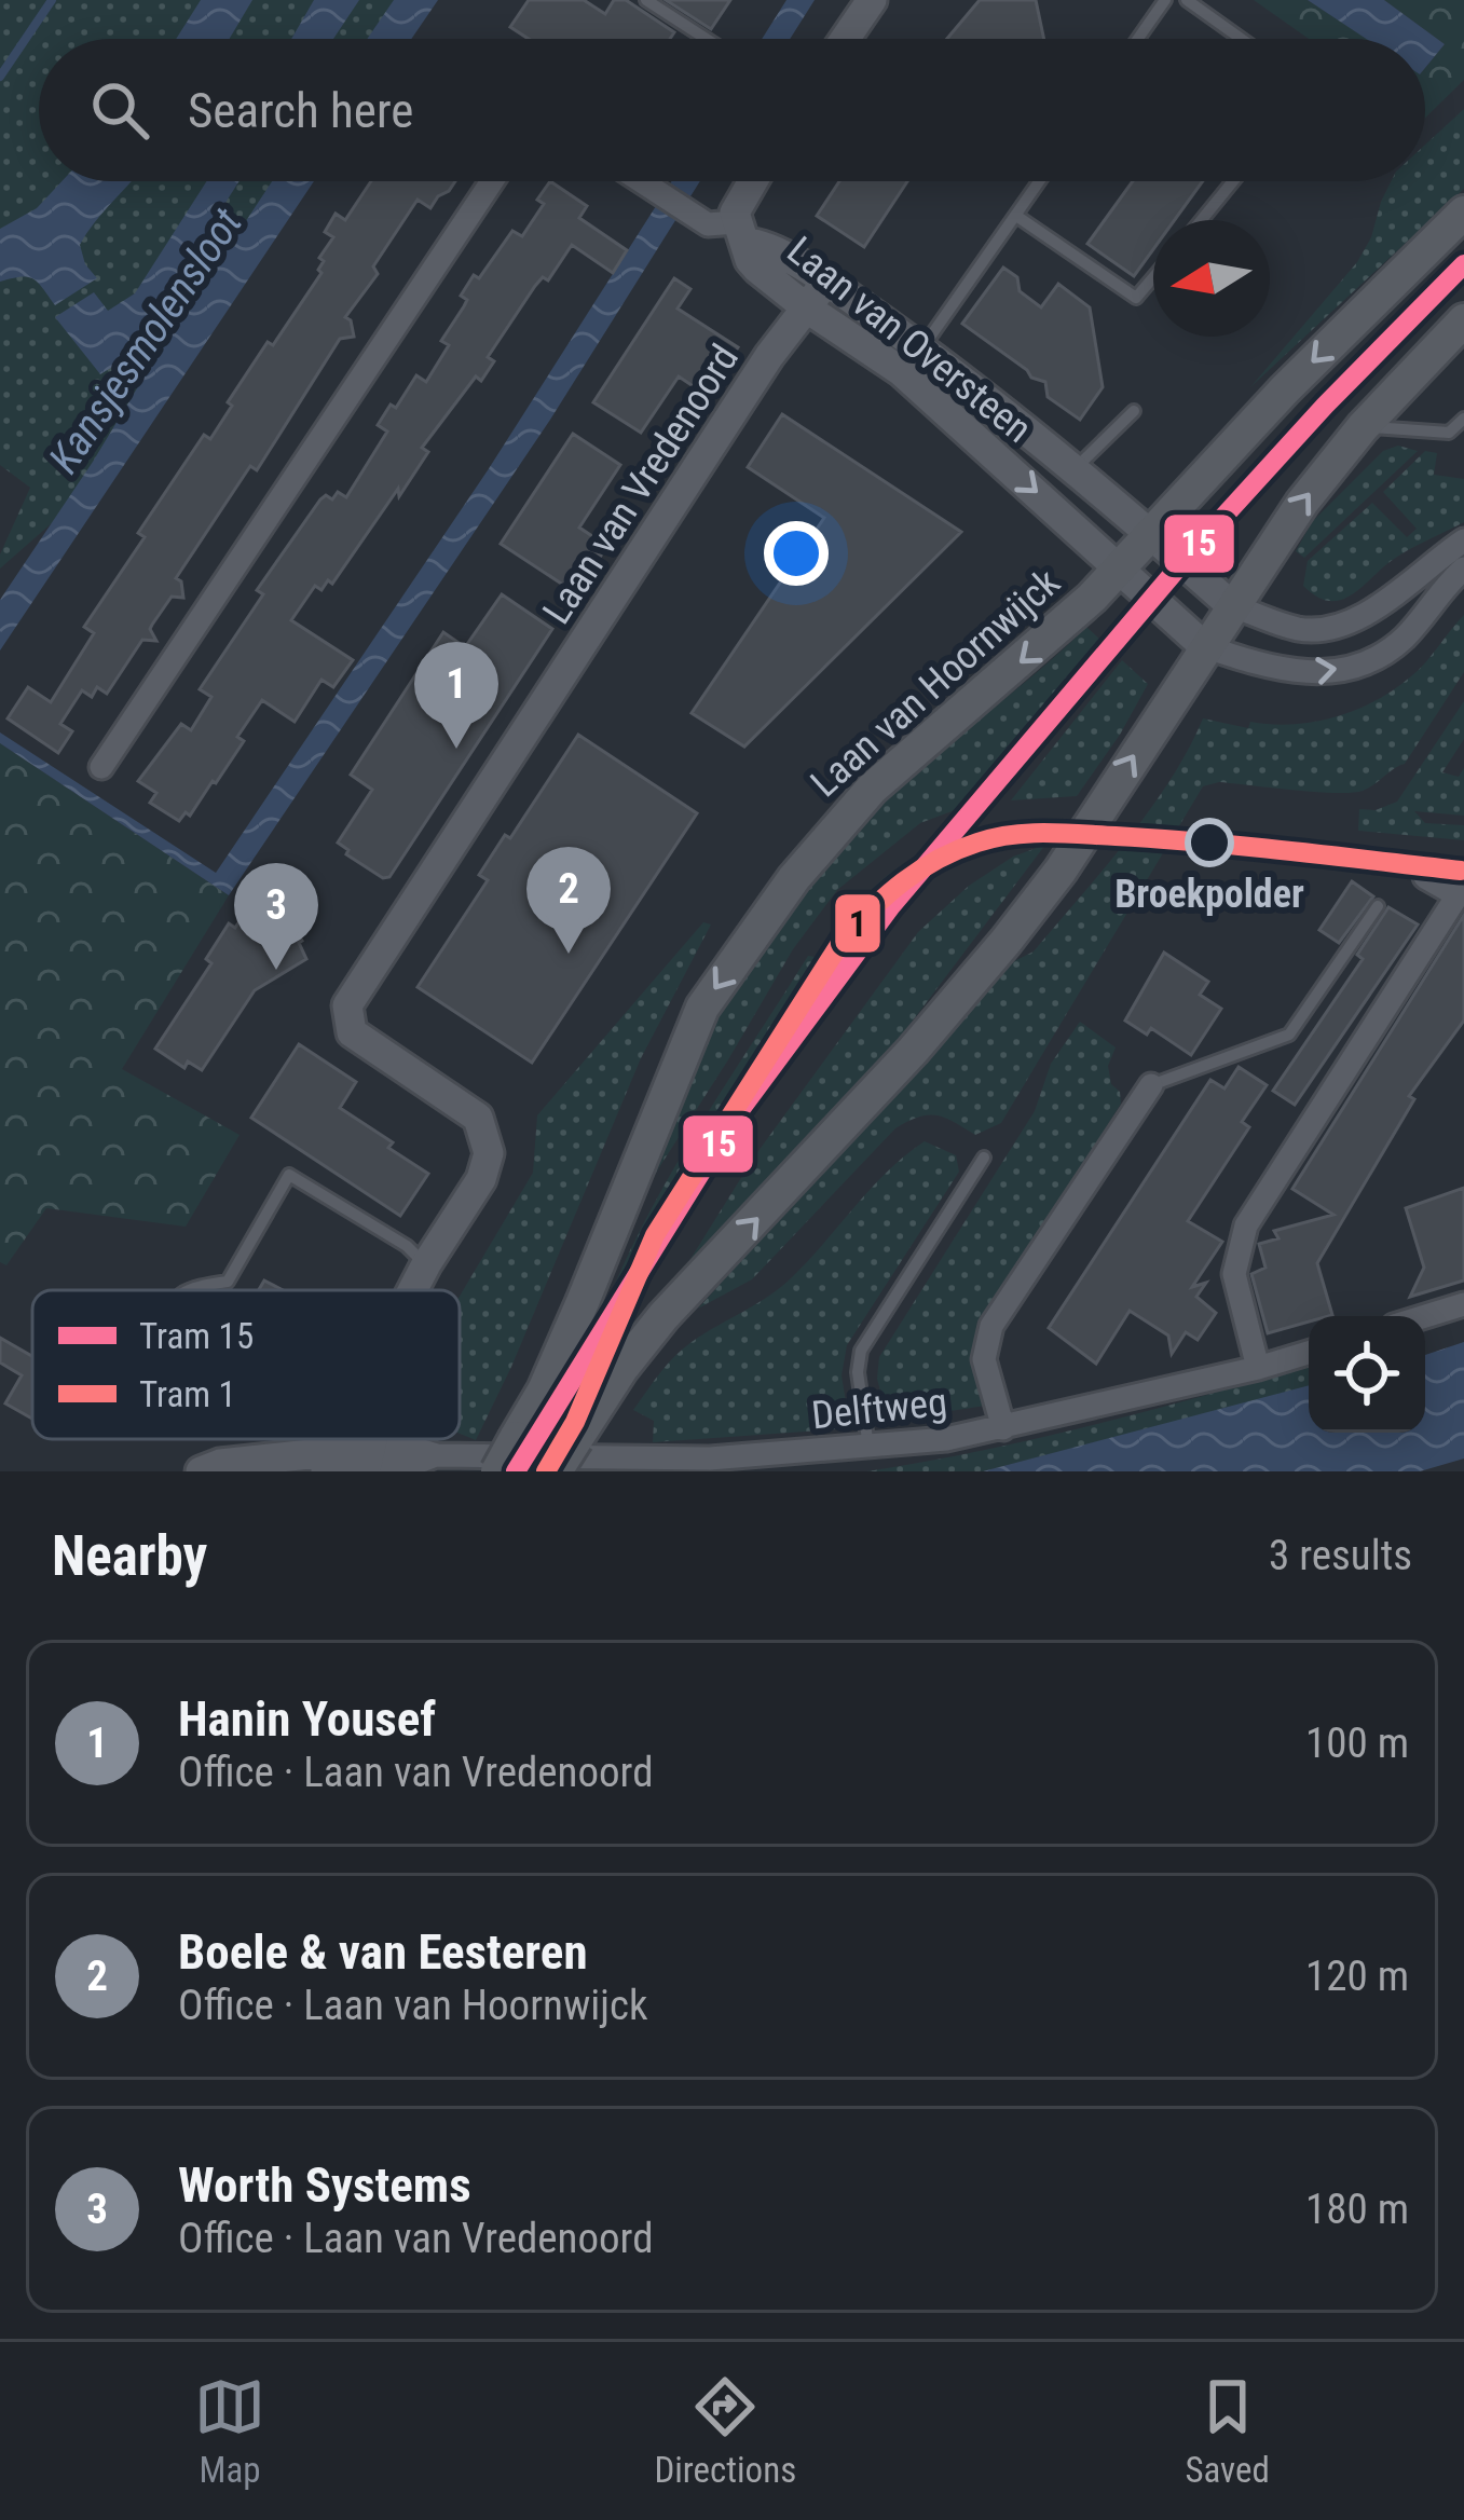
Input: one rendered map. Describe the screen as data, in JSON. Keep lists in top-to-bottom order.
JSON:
{
  "streets": {
    "main road": ["Laan van Hoornwijck"],
    "street": ["Laan van Oversteen", "Laan van Vredenoord", "Delftweg"]
  },
  "crossings": [
    ["Laan van Oversteen", "Laan van Vredenoord"],
    ["Laan van Oversteen", "Laan van Hoornwijck"]
  ],
  "water": ["Kansjesmolensloot"],
  "places": ["Broekpolder"],
  "lines": ["tram line 15", "tram line 1"],
  "legend": ["Tram 15", "Tram 1"],
  "north": "left",
  "page": {
    "search": "Search here",
    "pins": ["1", "2", "3"],
    "heading": ["Nearby", "3 results"],
    "list": [
      {
        "mark": "1",
        "name": "Hanin Yousef",
        "note": "Office · Laan van Vredenoord",
        "value": "100 m"
      },
      {
        "mark": "2",
        "name": "Boele & van Eesteren",
        "note": "Office · Laan van Hoornwijck",
        "value": "120 m"
      },
      {
        "mark": "3",
        "name": "Worth Systems",
        "note": "Office · Laan van Vredenoord",
        "value": "180 m"
      }
    ],
    "nav": ["Map", "Directions", "Saved"]
  }
}
